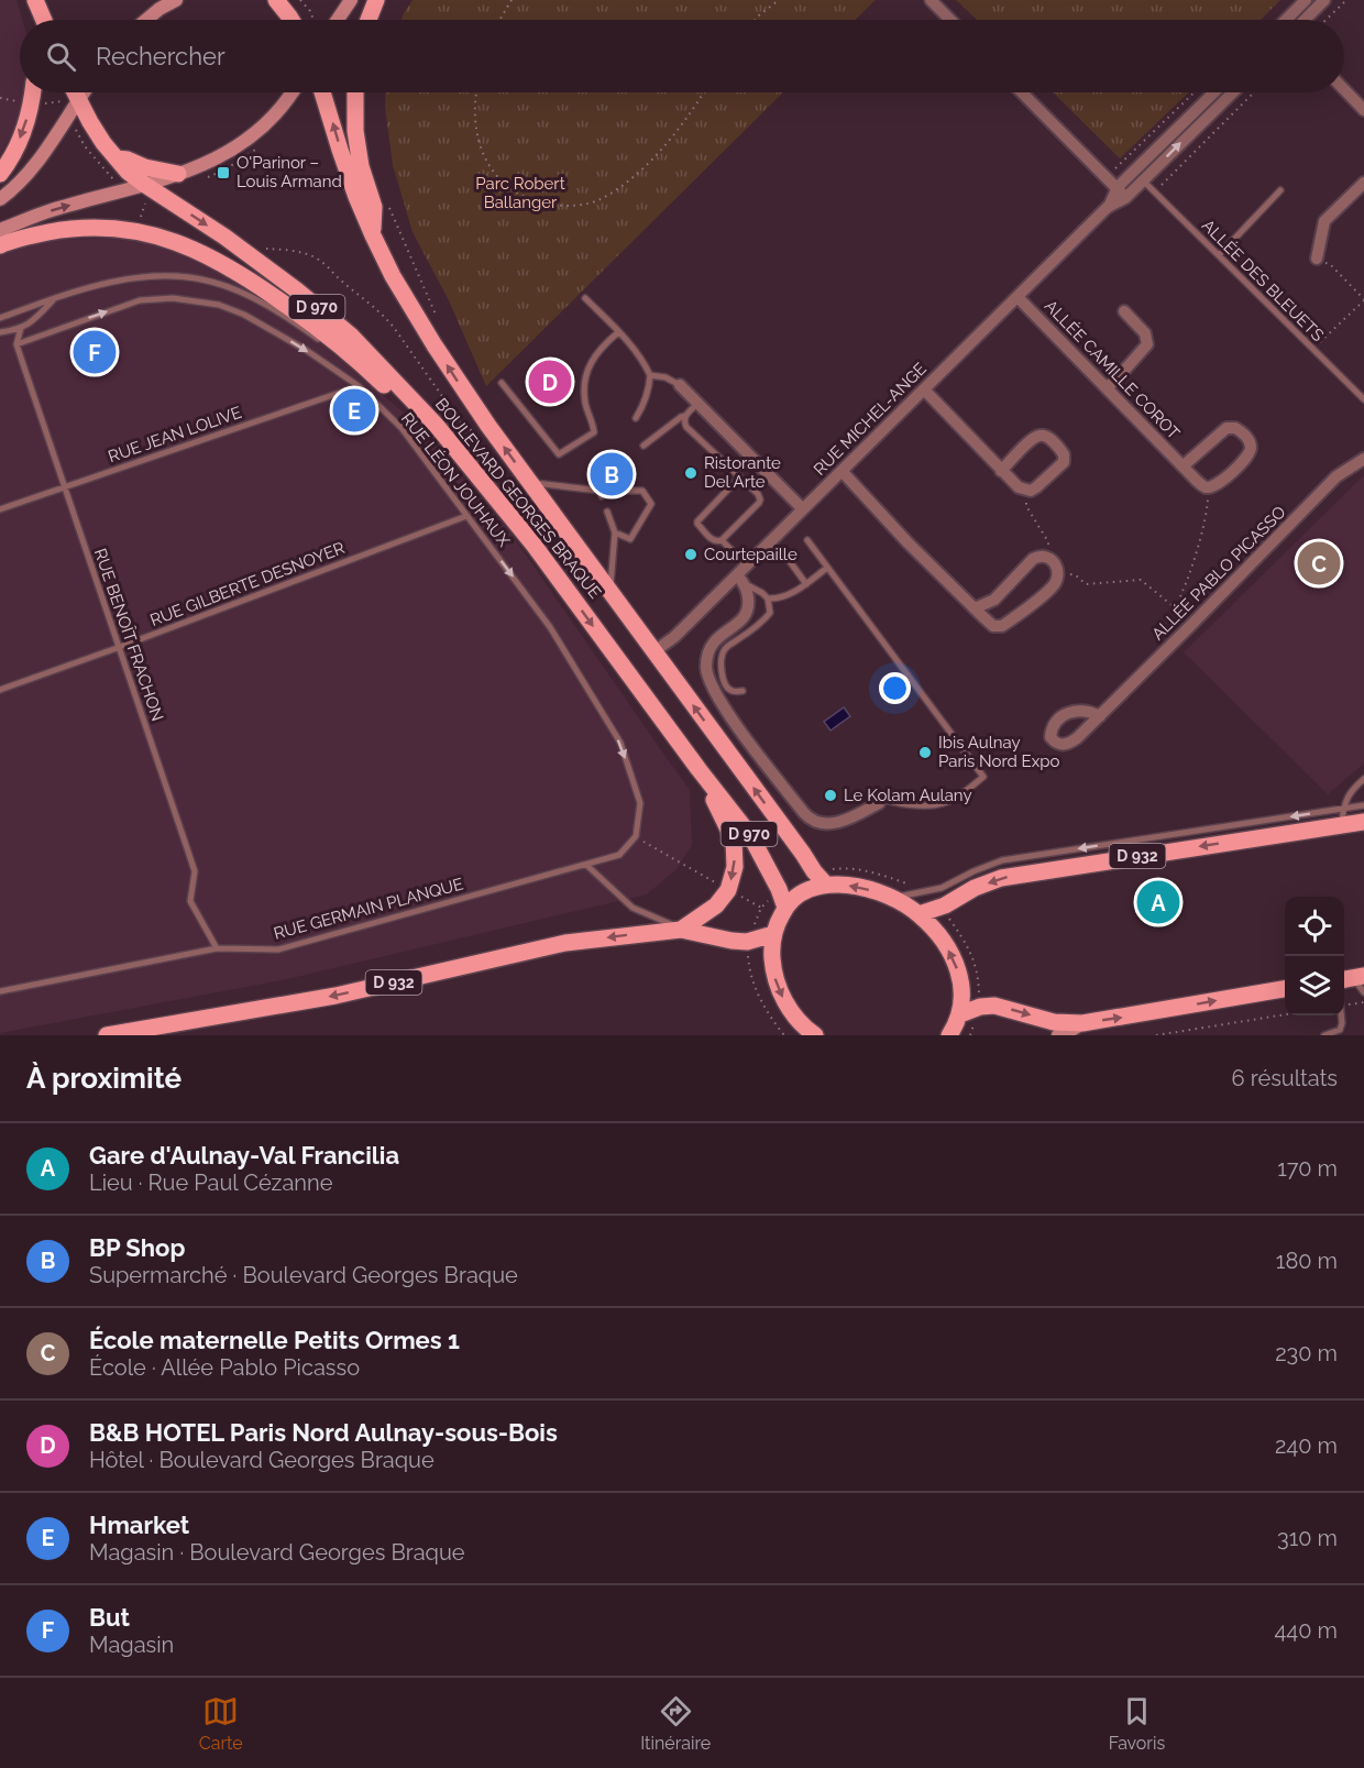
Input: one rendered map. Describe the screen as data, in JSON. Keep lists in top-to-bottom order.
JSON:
{
  "streets": {
    "main road": ["D 970", "BOULEVARD GEORGES BRAQUE", "D 932"],
    "street": ["ALLÉE CAMILLE COROT", "RUE MICHEL-ANGE", "ALLÉE PABLO PICASSO"],
    "lane": [
      "ALLÉE DES BLEUETS",
      "RUE JEAN LOLIVE",
      "RUE LÉON JOUHAUX",
      "RUE GILBERTE DESNOYER",
      "RUE BENOÎT FRACHON",
      "RUE GERMAIN PLANQUE"
    ]
  },
  "crossings": [
    ["ALLÉE DES BLEUETS", "RUE MICHEL-ANGE"],
    ["ALLÉE CAMILLE COROT", "RUE MICHEL-ANGE"],
    ["RUE MICHEL-ANGE", "BOULEVARD GEORGES BRAQUE"],
    ["RUE JEAN LOLIVE", "RUE LÉON JOUHAUX"],
    ["RUE JEAN LOLIVE", "RUE BENOÎT FRACHON"],
    ["RUE LÉON JOUHAUX", "RUE GILBERTE DESNOYER"],
    ["RUE LÉON JOUHAUX", "RUE BENOÎT FRACHON"],
    ["RUE GILBERTE DESNOYER", "RUE BENOÎT FRACHON"],
    ["RUE BENOÎT FRACHON", "RUE GERMAIN PLANQUE"]
  ],
  "one_way": ["RUE LÉON JOUHAUX"],
  "parks": ["Parc Robert Ballanger"],
  "places": {
    "transit": ["O'Parinor – Louis Armand"],
    "other": [
      "Ristorante Del Arte",
      "Courtepaille",
      "Ibis Aulnay Paris Nord Expo",
      "Le Kolam Aulany"
    ]
  },
  "page": {
    "search": "Rechercher",
    "pins": [
      "F",
      "D",
      "E",
      "B",
      "C",
      "A"
    ],
    "heading": ["À proximité", "6 résultats"],
    "list": [
      {
        "mark": "A",
        "name": "Gare d'Aulnay-Val Francilia",
        "note": "Lieu · Rue Paul Cézanne",
        "value": "170 m"
      },
      {
        "mark": "B",
        "name": "BP Shop",
        "note": "Supermarché · Boulevard Georges Braque",
        "value": "180 m"
      },
      {
        "mark": "C",
        "name": "École maternelle Petits Ormes 1",
        "note": "École · Allée Pablo Picasso",
        "value": "230 m"
      },
      {
        "mark": "D",
        "name": "B&B HOTEL Paris Nord Aulnay-sous-Bois",
        "note": "Hôtel · Boulevard Georges Braque",
        "value": "240 m"
      },
      {
        "mark": "E",
        "name": "Hmarket",
        "note": "Magasin · Boulevard Georges Braque",
        "value": "310 m"
      },
      {
        "mark": "F",
        "name": "But",
        "note": "Magasin",
        "value": "440 m"
      }
    ],
    "nav": ["Carte", "Itinéraire", "Favoris"]
  }
}
